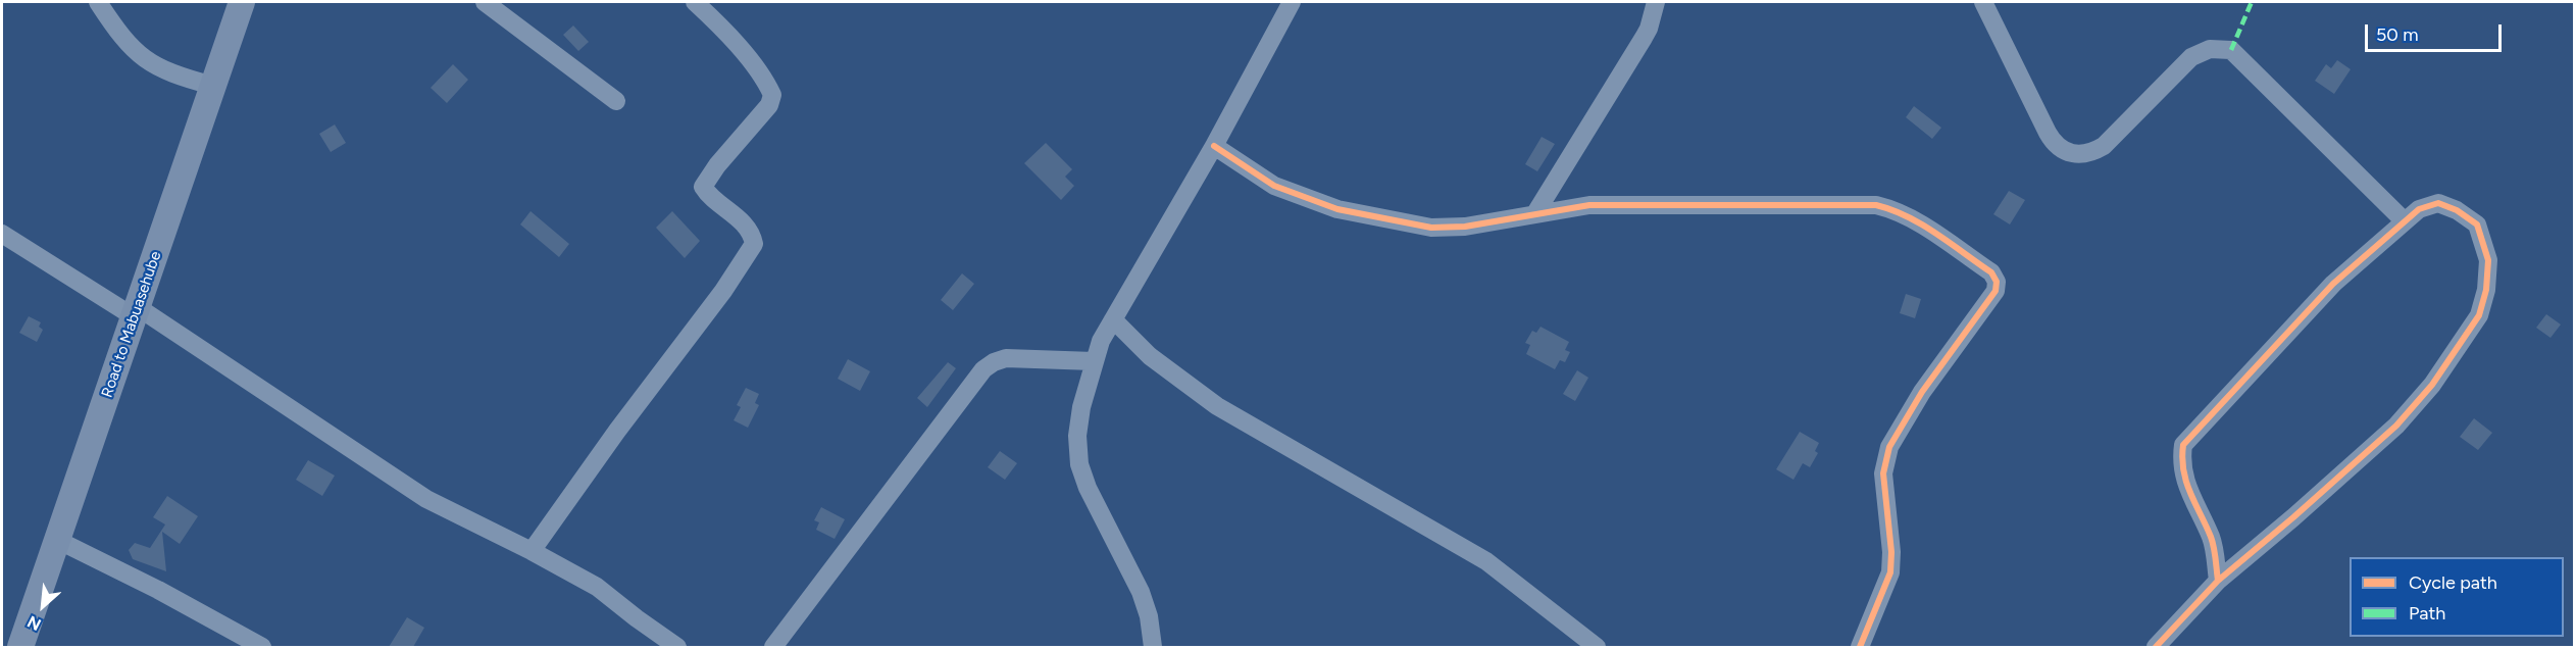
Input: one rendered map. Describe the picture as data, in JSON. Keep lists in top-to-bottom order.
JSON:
{
  "streets": {
    "main road": ["Road to Mabuasehube"]
  },
  "legend": ["Cycle path", "Path"],
  "scale_bar": "50 m",
  "north": "bottom left"
}
